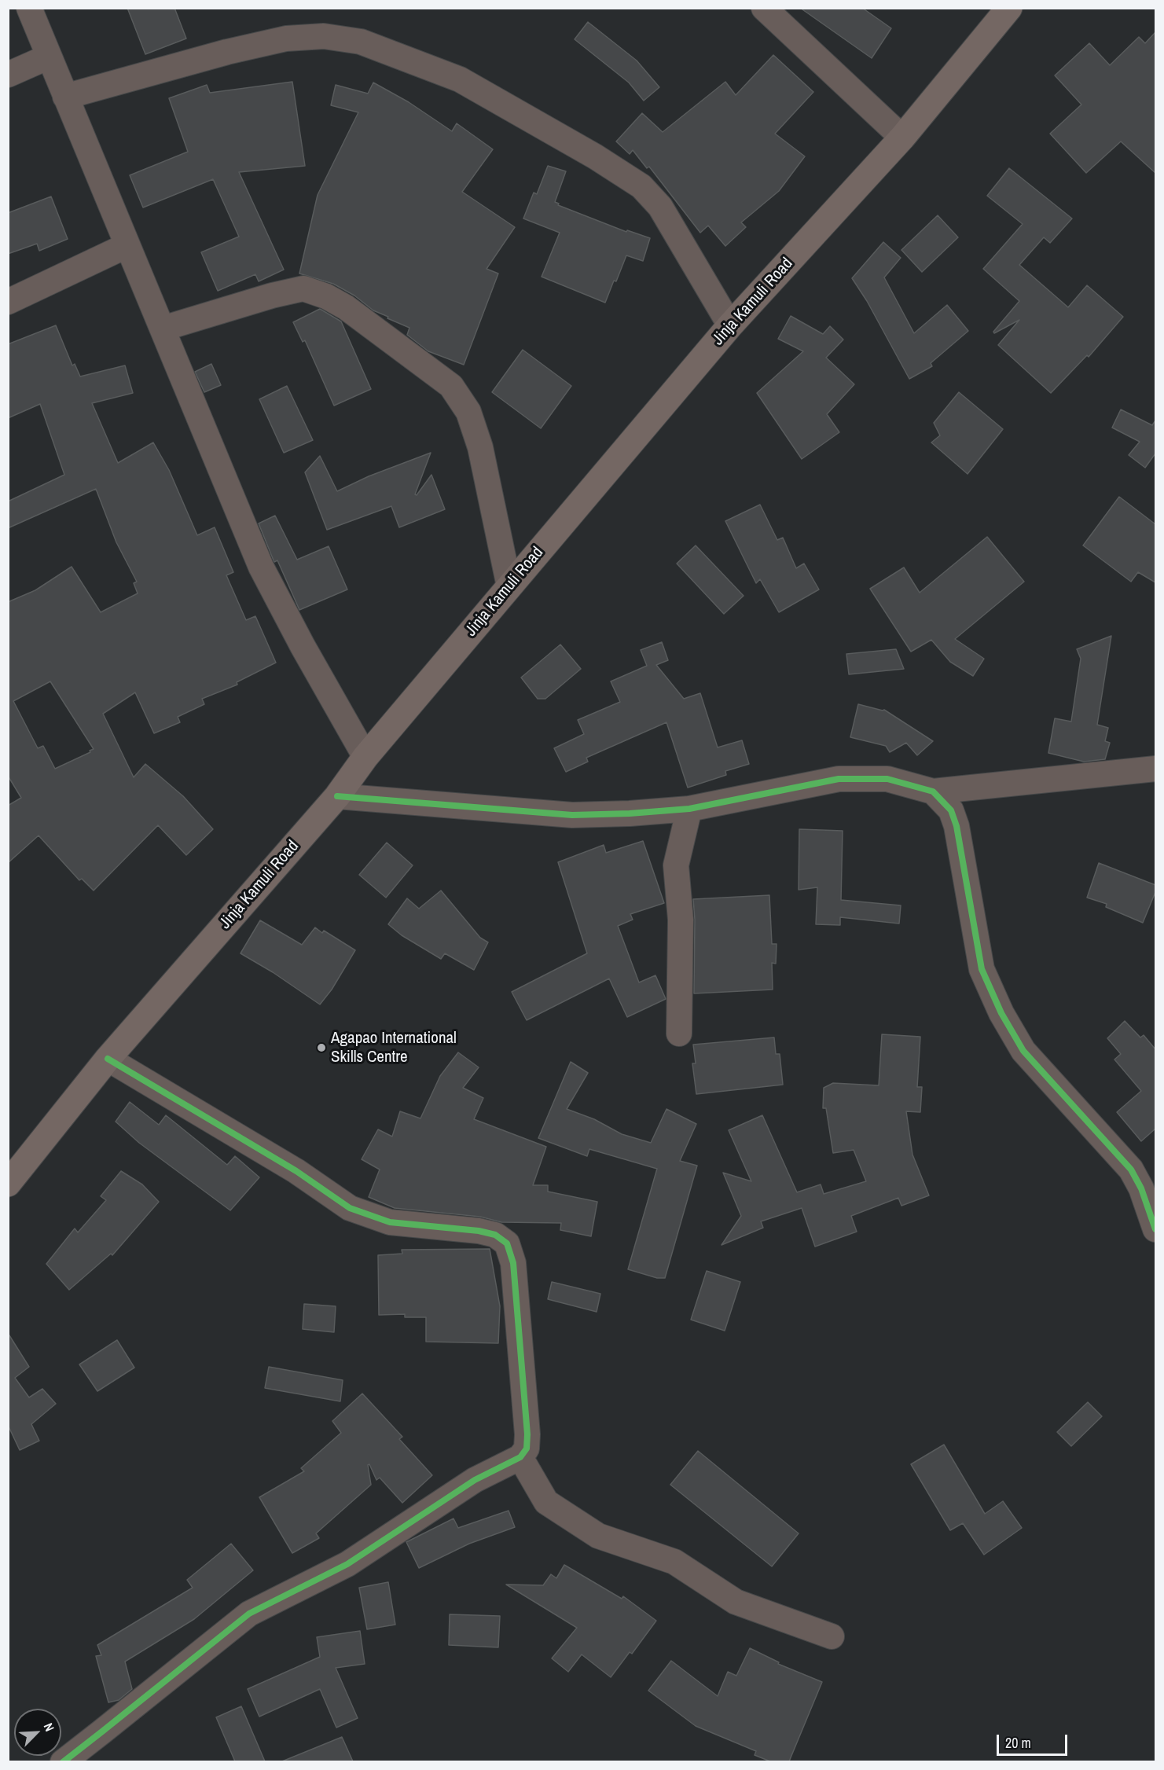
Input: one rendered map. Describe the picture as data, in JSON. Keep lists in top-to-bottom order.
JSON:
{
  "streets": {
    "main road": ["Jinja Kamuli Road"]
  },
  "places": ["Agapao International Skills Centre"],
  "scale_bar": "20 m",
  "north": "top right"
}
